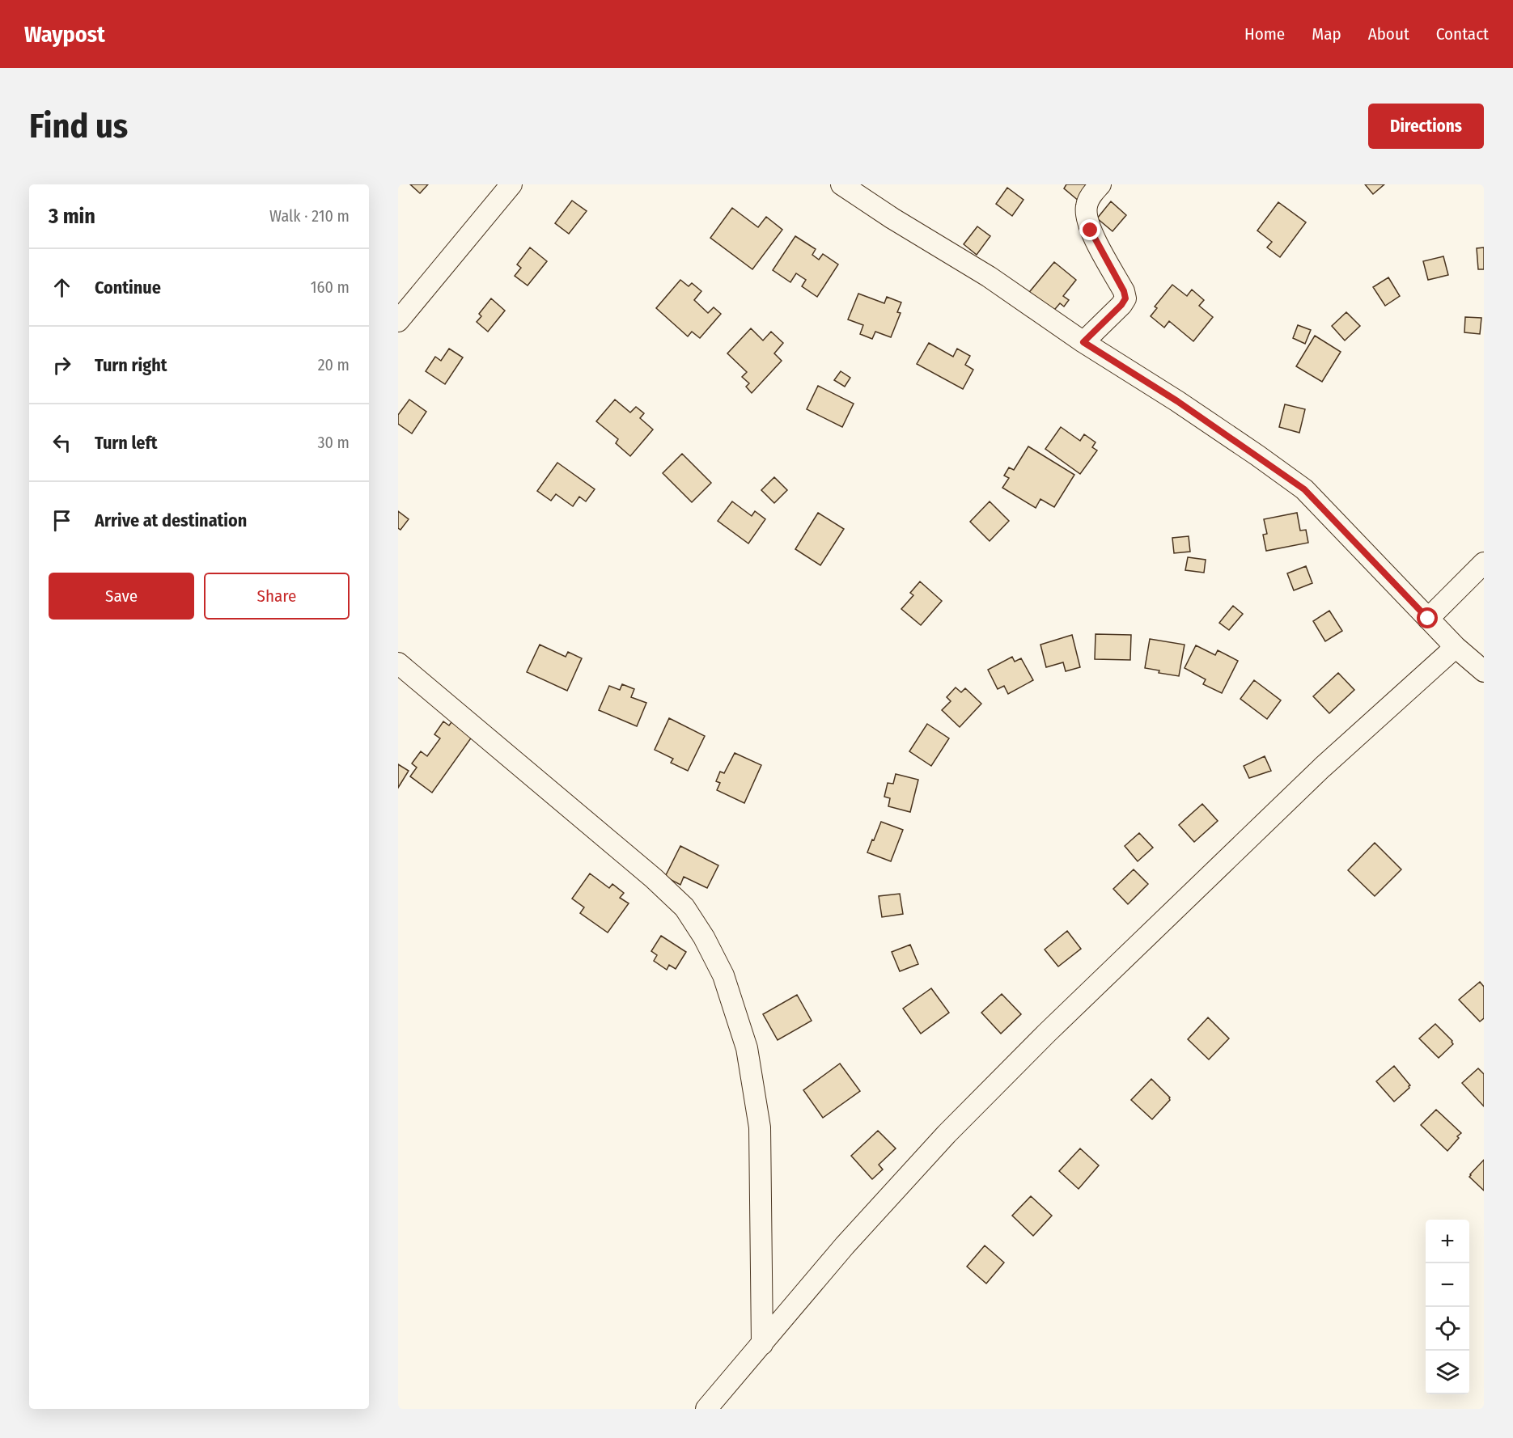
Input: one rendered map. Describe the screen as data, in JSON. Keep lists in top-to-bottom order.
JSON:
{
  "page": {
    "header": "Waypost",
    "nav": [
      "Home",
      "Map",
      "About",
      "Contact"
    ],
    "buttons": [
      "Directions",
      ["Save", "Share"]
    ],
    "title": "Find us",
    "heading": ["3 min", "Walk · 210 m"],
    "list": [
      ["Continue", "160 m"],
      ["Turn right", "20 m"],
      ["Turn left", "30 m"],
      "Arrive at destination"
    ],
    "map_buttons": ["+", "−"]
  }
}
